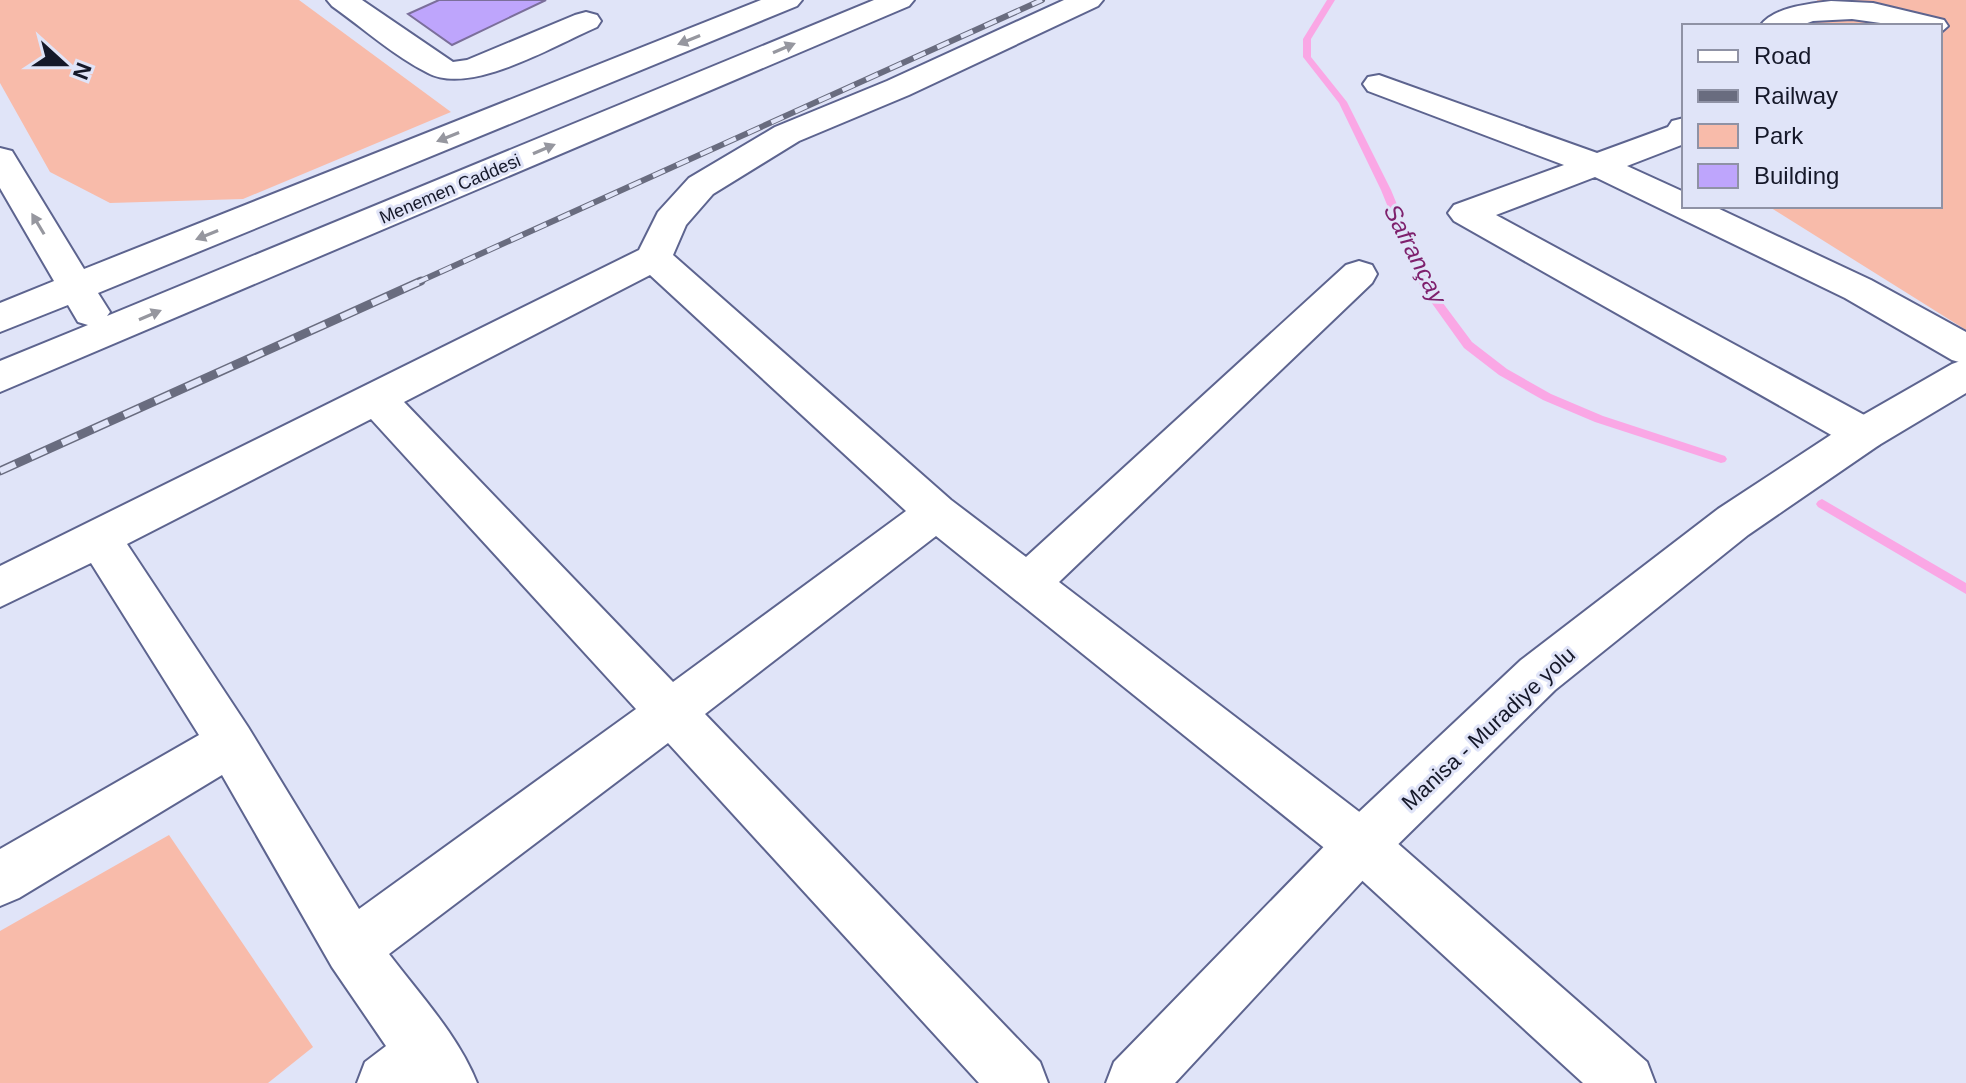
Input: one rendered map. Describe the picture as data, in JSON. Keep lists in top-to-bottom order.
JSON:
{
  "streets": {
    "street": ["Menemen Caddesi", "Manisa - Muradiye yolu"]
  },
  "water": ["Safrançay"],
  "legend": [
    "Road",
    "Railway",
    "Park",
    "Building"
  ],
  "north": "right"
}
